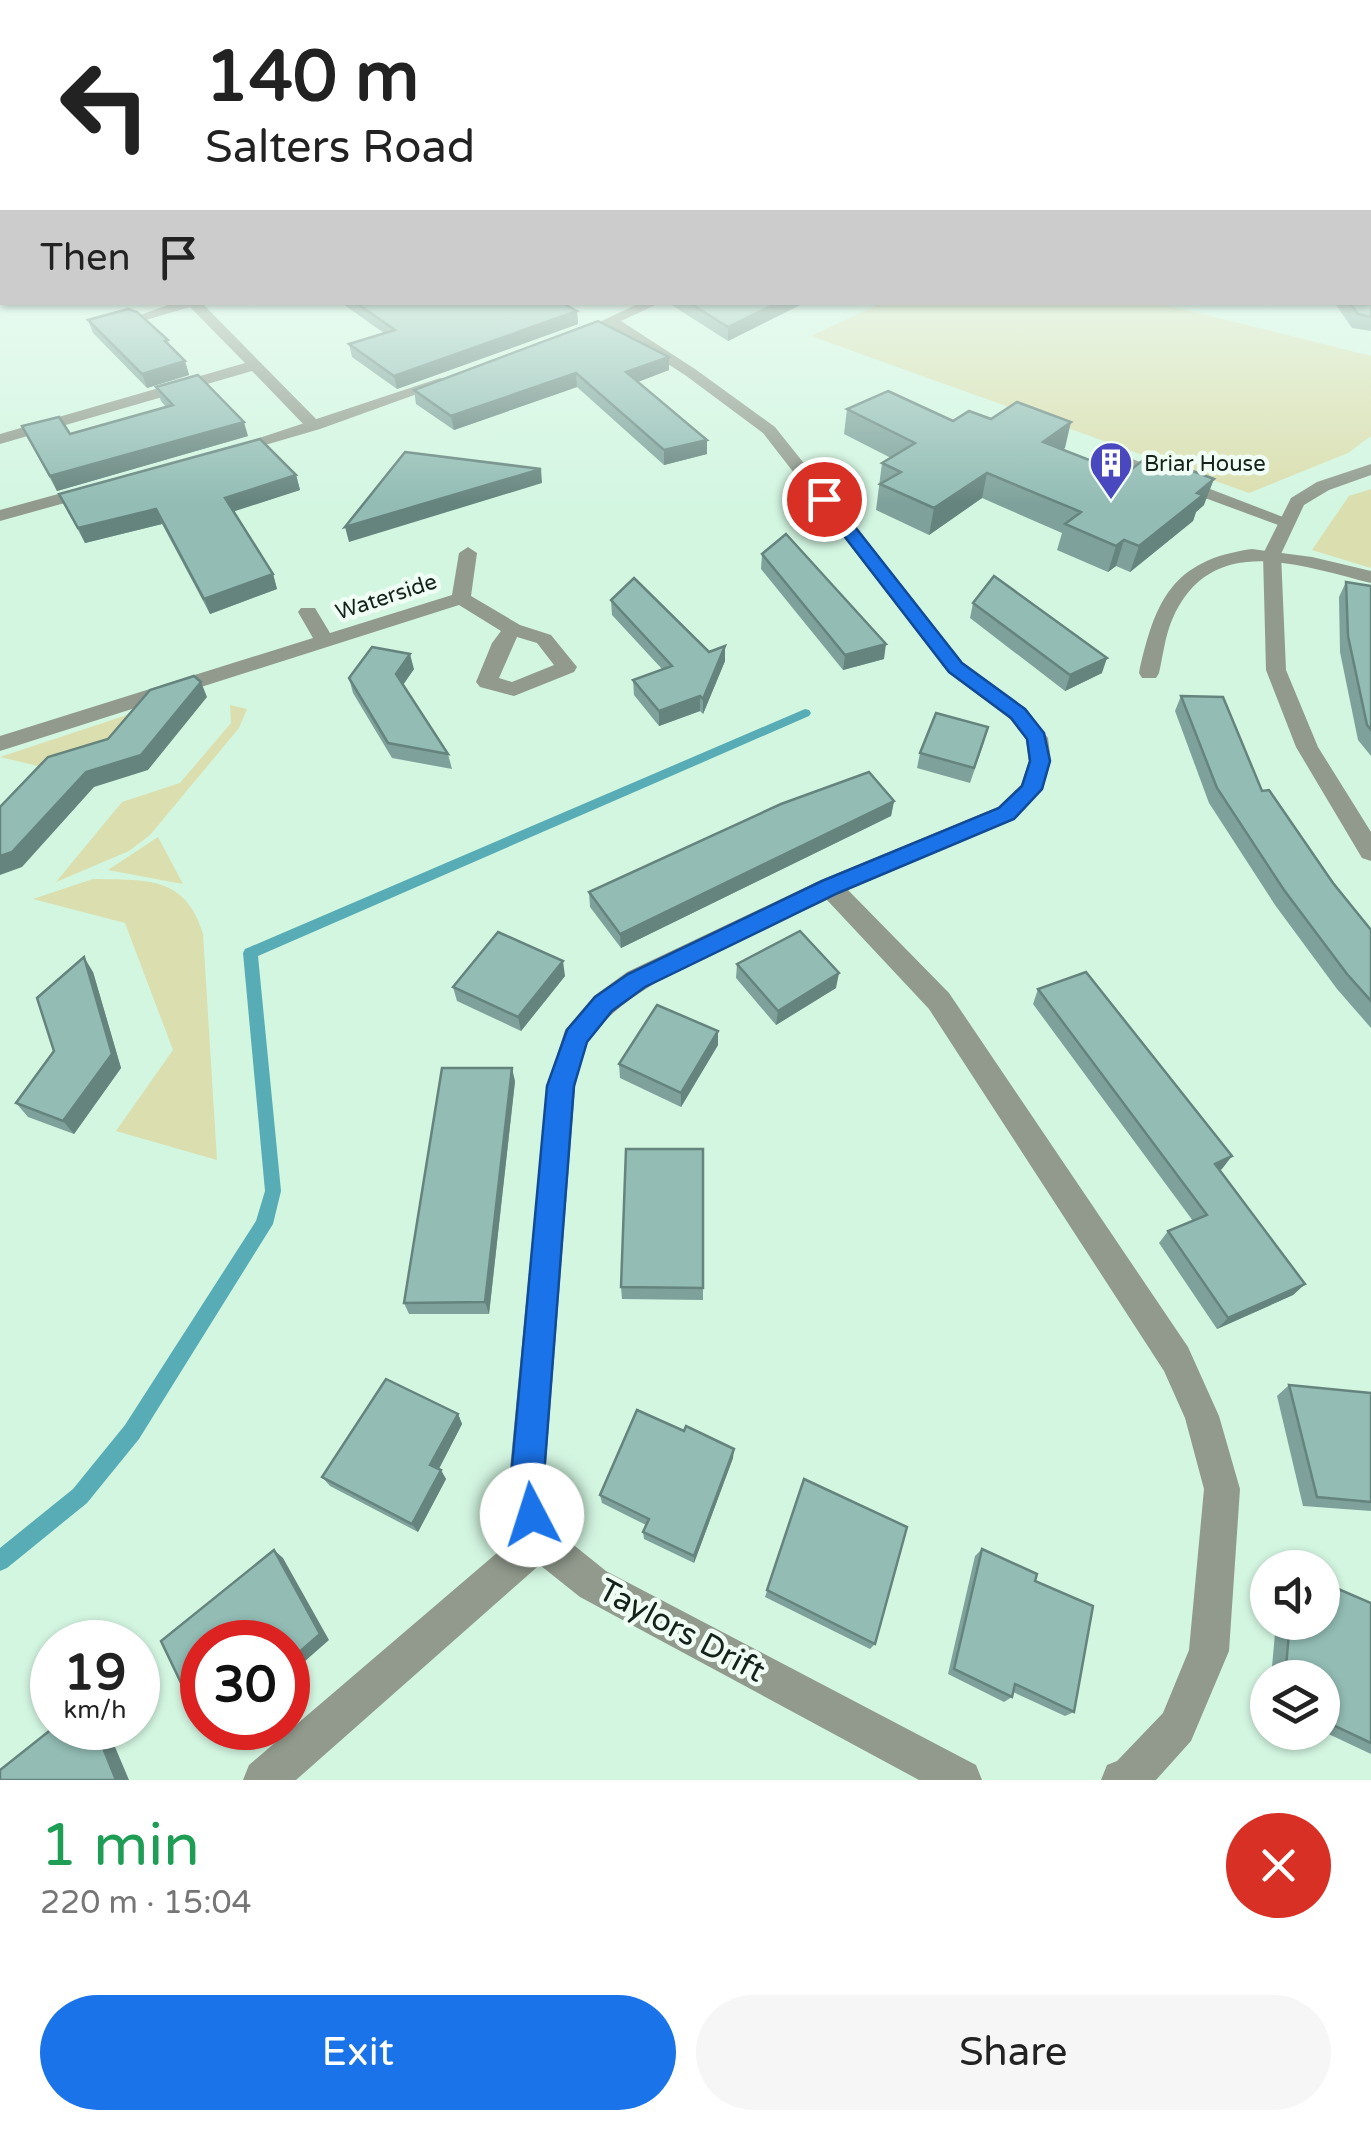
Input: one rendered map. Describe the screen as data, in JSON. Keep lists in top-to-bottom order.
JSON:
{
  "streets": {
    "street": ["Waterside", "Taylors Drift"]
  },
  "places": {
    "building": ["Briar House"]
  },
  "page": {
    "turn": ["140 m", "Salters Road"],
    "then": "Then",
    "speed": "19 km/h",
    "limit": "30",
    "heading": ["1 min", "220 m · 15:04"],
    "buttons": ["Exit", "Share"]
  }
}
